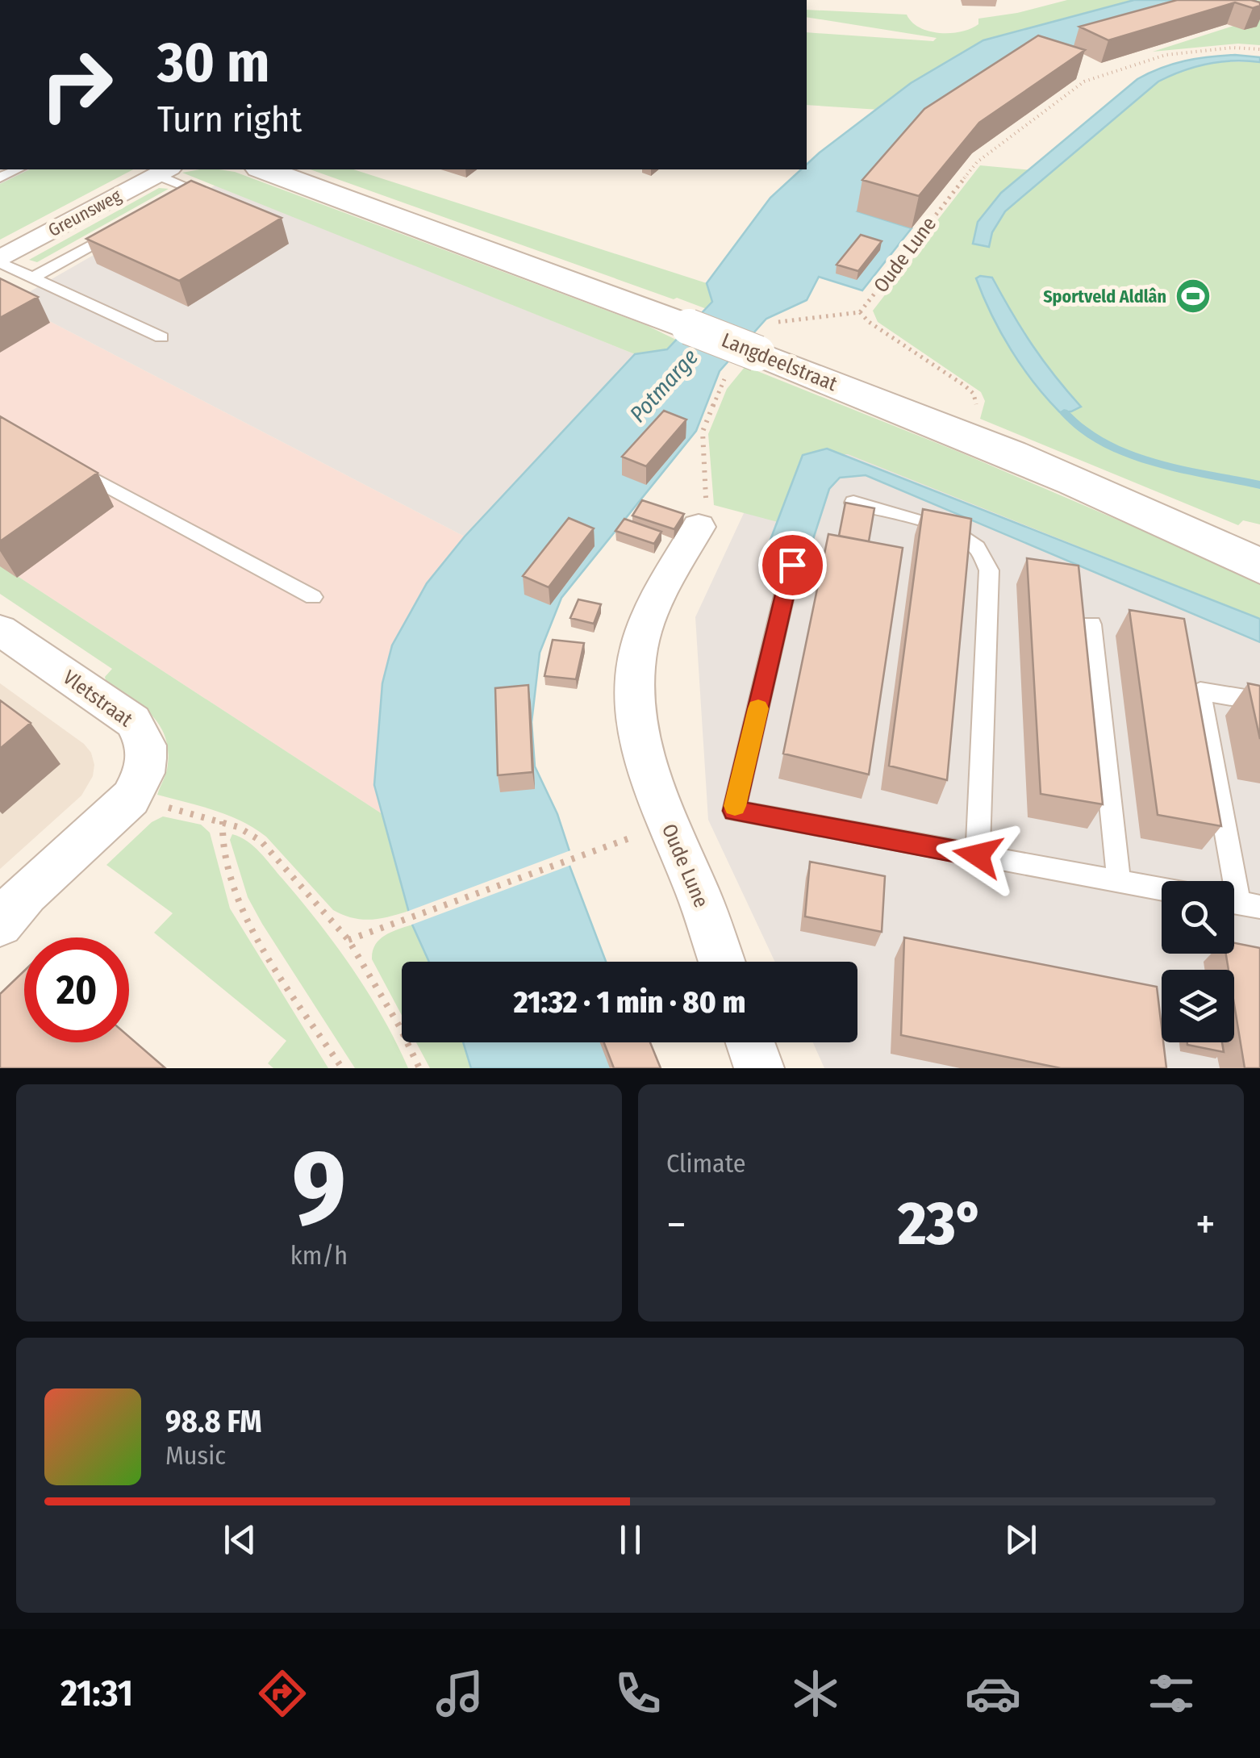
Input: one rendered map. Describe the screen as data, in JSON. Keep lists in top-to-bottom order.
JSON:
{
  "streets": {
    "street": [
      "Greunsweg",
      "Oude Lune",
      "Langdeelstraat",
      "Vletstraat"
    ]
  },
  "crossings": [
    ["Oude Lune", "Langdeelstraat"]
  ],
  "water": ["Potmarge"],
  "places": {
    "sports": ["Sportveld Aldlân"]
  },
  "page": {
    "turn": ["30 m", "Turn right"],
    "limit": "20",
    "trip": "21:32 · 1 min · 80 m",
    "tile": [
      ["9", "km/h"],
      "Climate"
    ],
    "heat": ["−", "23°", "+"],
    "song": ["98.8 FM", "Music"],
    "tabs": "21:31"
  }
}
